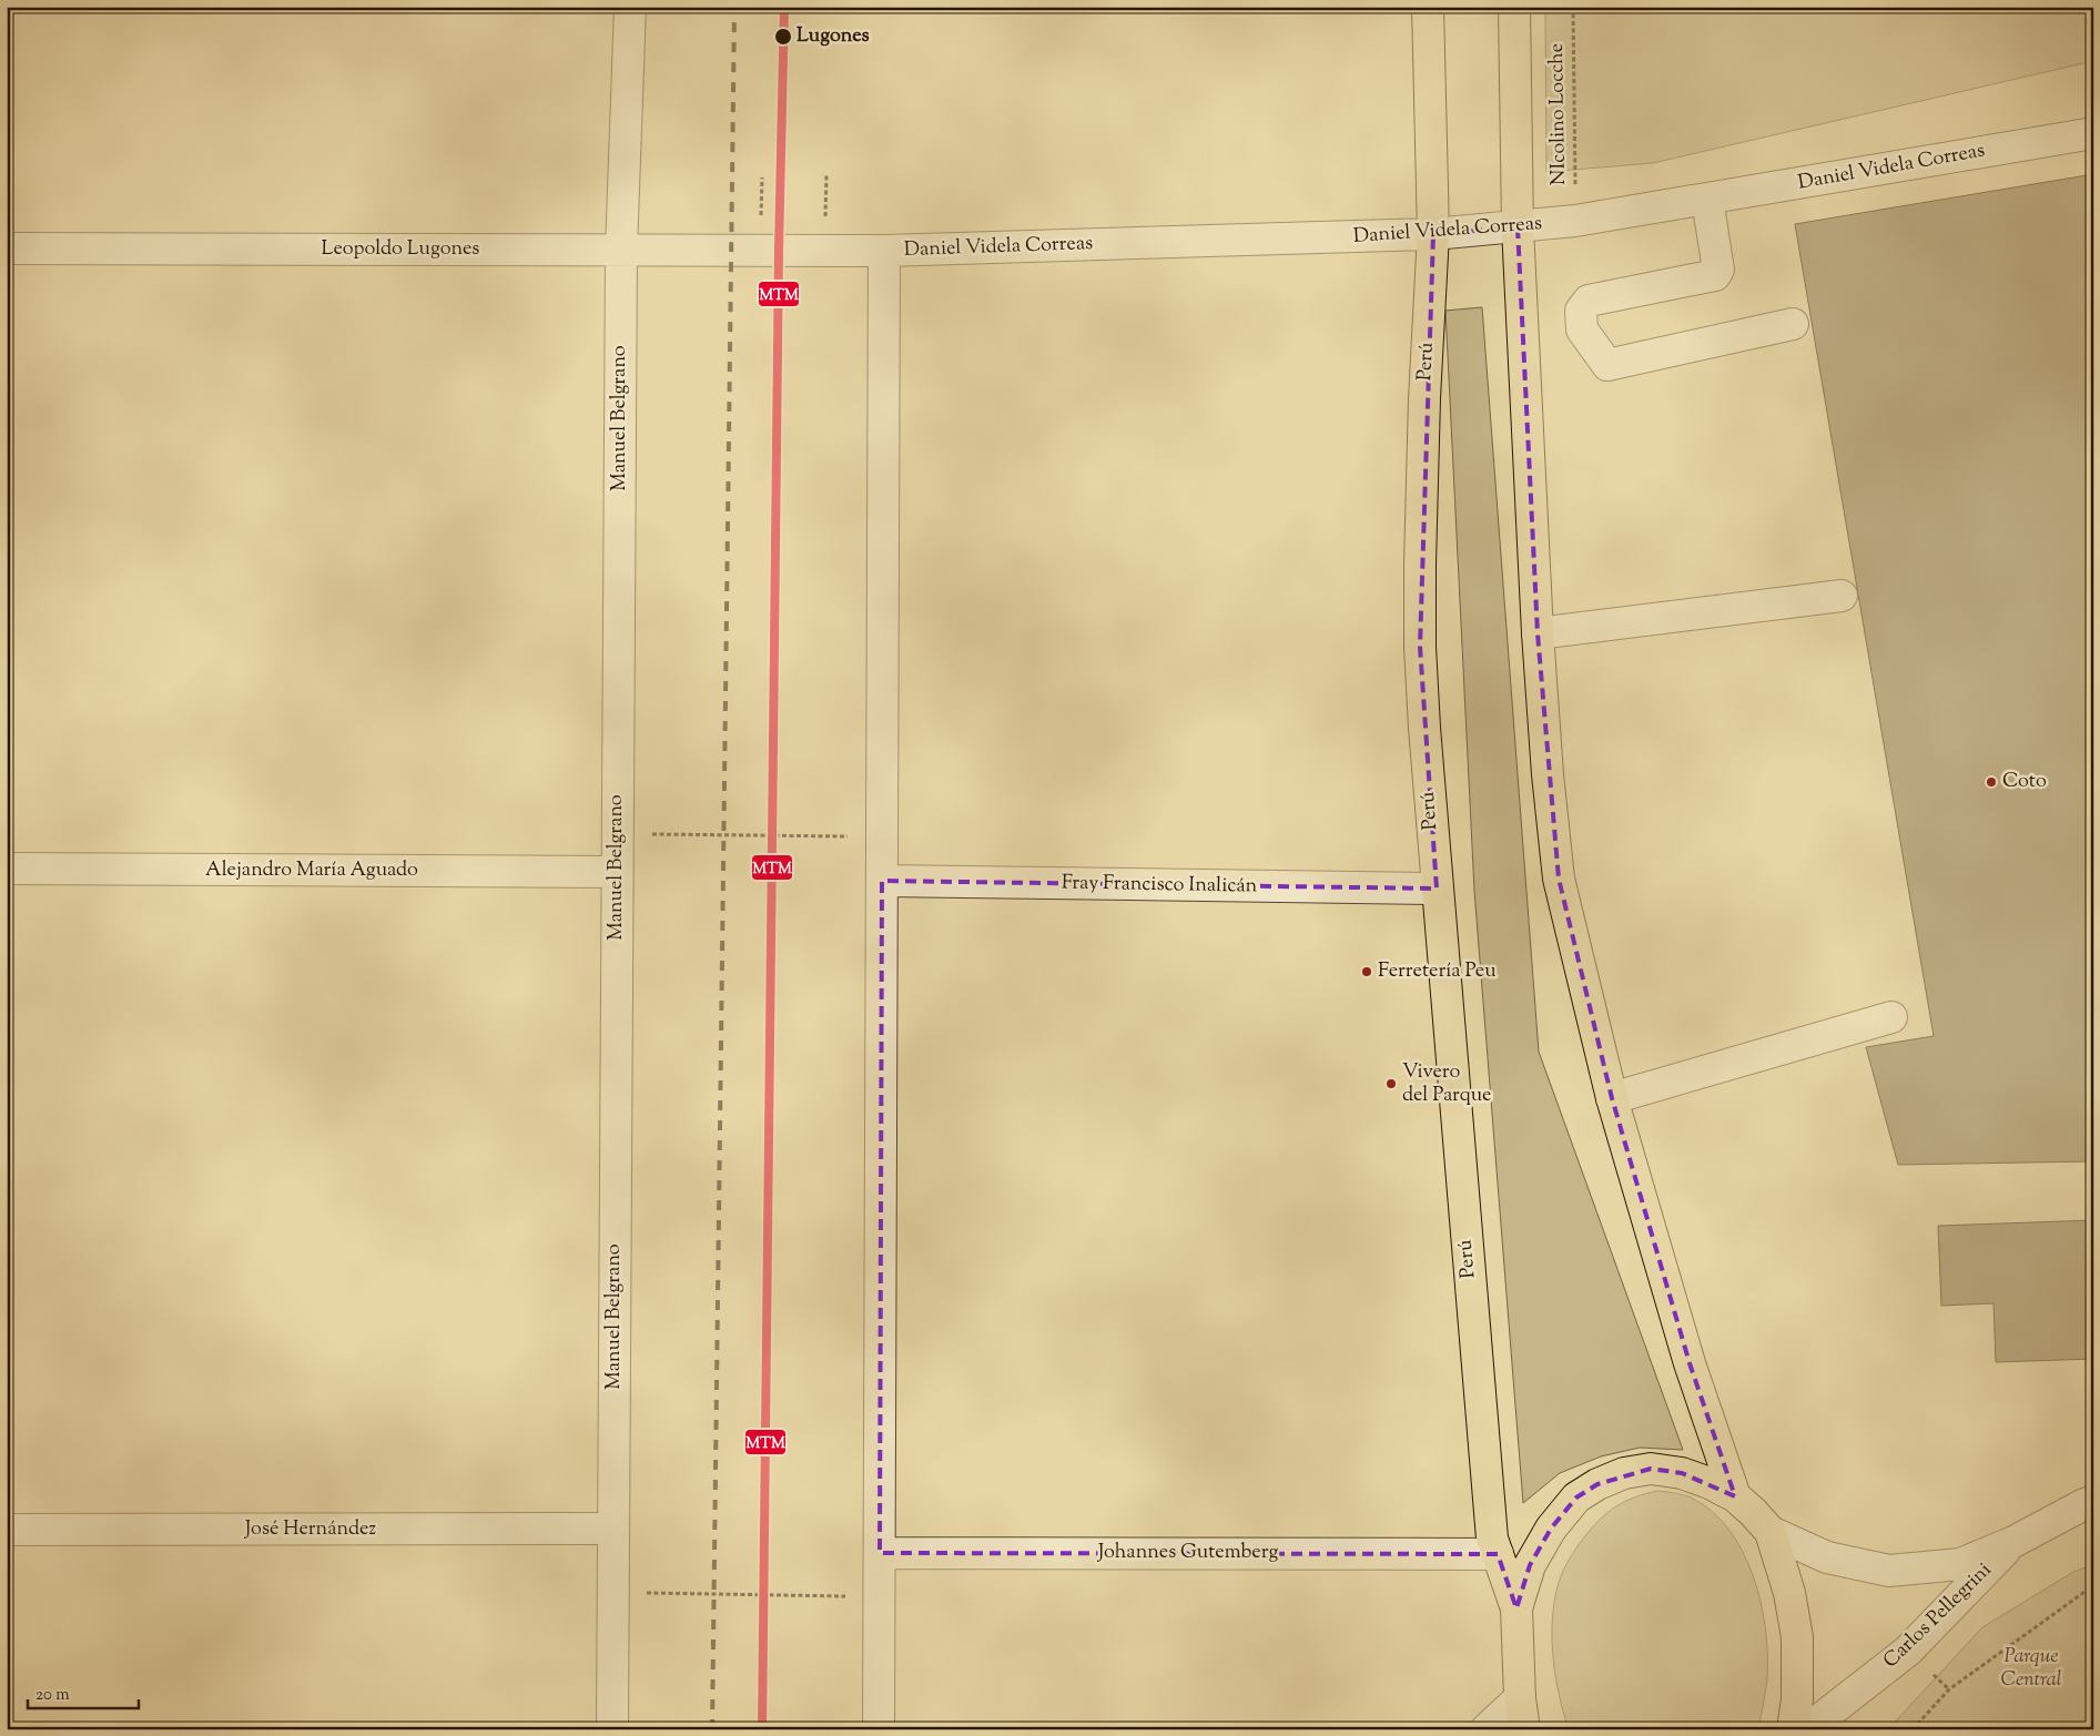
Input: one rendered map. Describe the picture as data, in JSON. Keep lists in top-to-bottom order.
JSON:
{
  "streets": {
    "main road": ["Perú"],
    "street": [
      "Daniel Videla Correas",
      "Leopoldo Lugones",
      "Manuel Belgrano",
      "Alejandro María Aguado",
      "Fray Francisco Inalicán",
      "José Hernández",
      "Johannes Gutemberg",
      "Carlos Pellegrini"
    ],
    "path": ["NIcolino Locche"]
  },
  "crossings": [
    ["NIcolino Locche", "Daniel Videla Correas"],
    ["Daniel Videla Correas", "Leopoldo Lugones"],
    ["Daniel Videla Correas", "Perú"],
    ["Leopoldo Lugones", "Manuel Belgrano"],
    ["Perú", "Fray Francisco Inalicán"],
    ["Perú", "Johannes Gutemberg"],
    ["Manuel Belgrano", "Alejandro María Aguado"],
    ["Manuel Belgrano", "José Hernández"]
  ],
  "parks": ["Parque Central"],
  "places": [
    "Lugones",
    "Coto",
    "Ferretería Peu",
    "Vivero del Parque"
  ],
  "lines": ["transit line MTM"],
  "scale_bar": "20 m"
}
